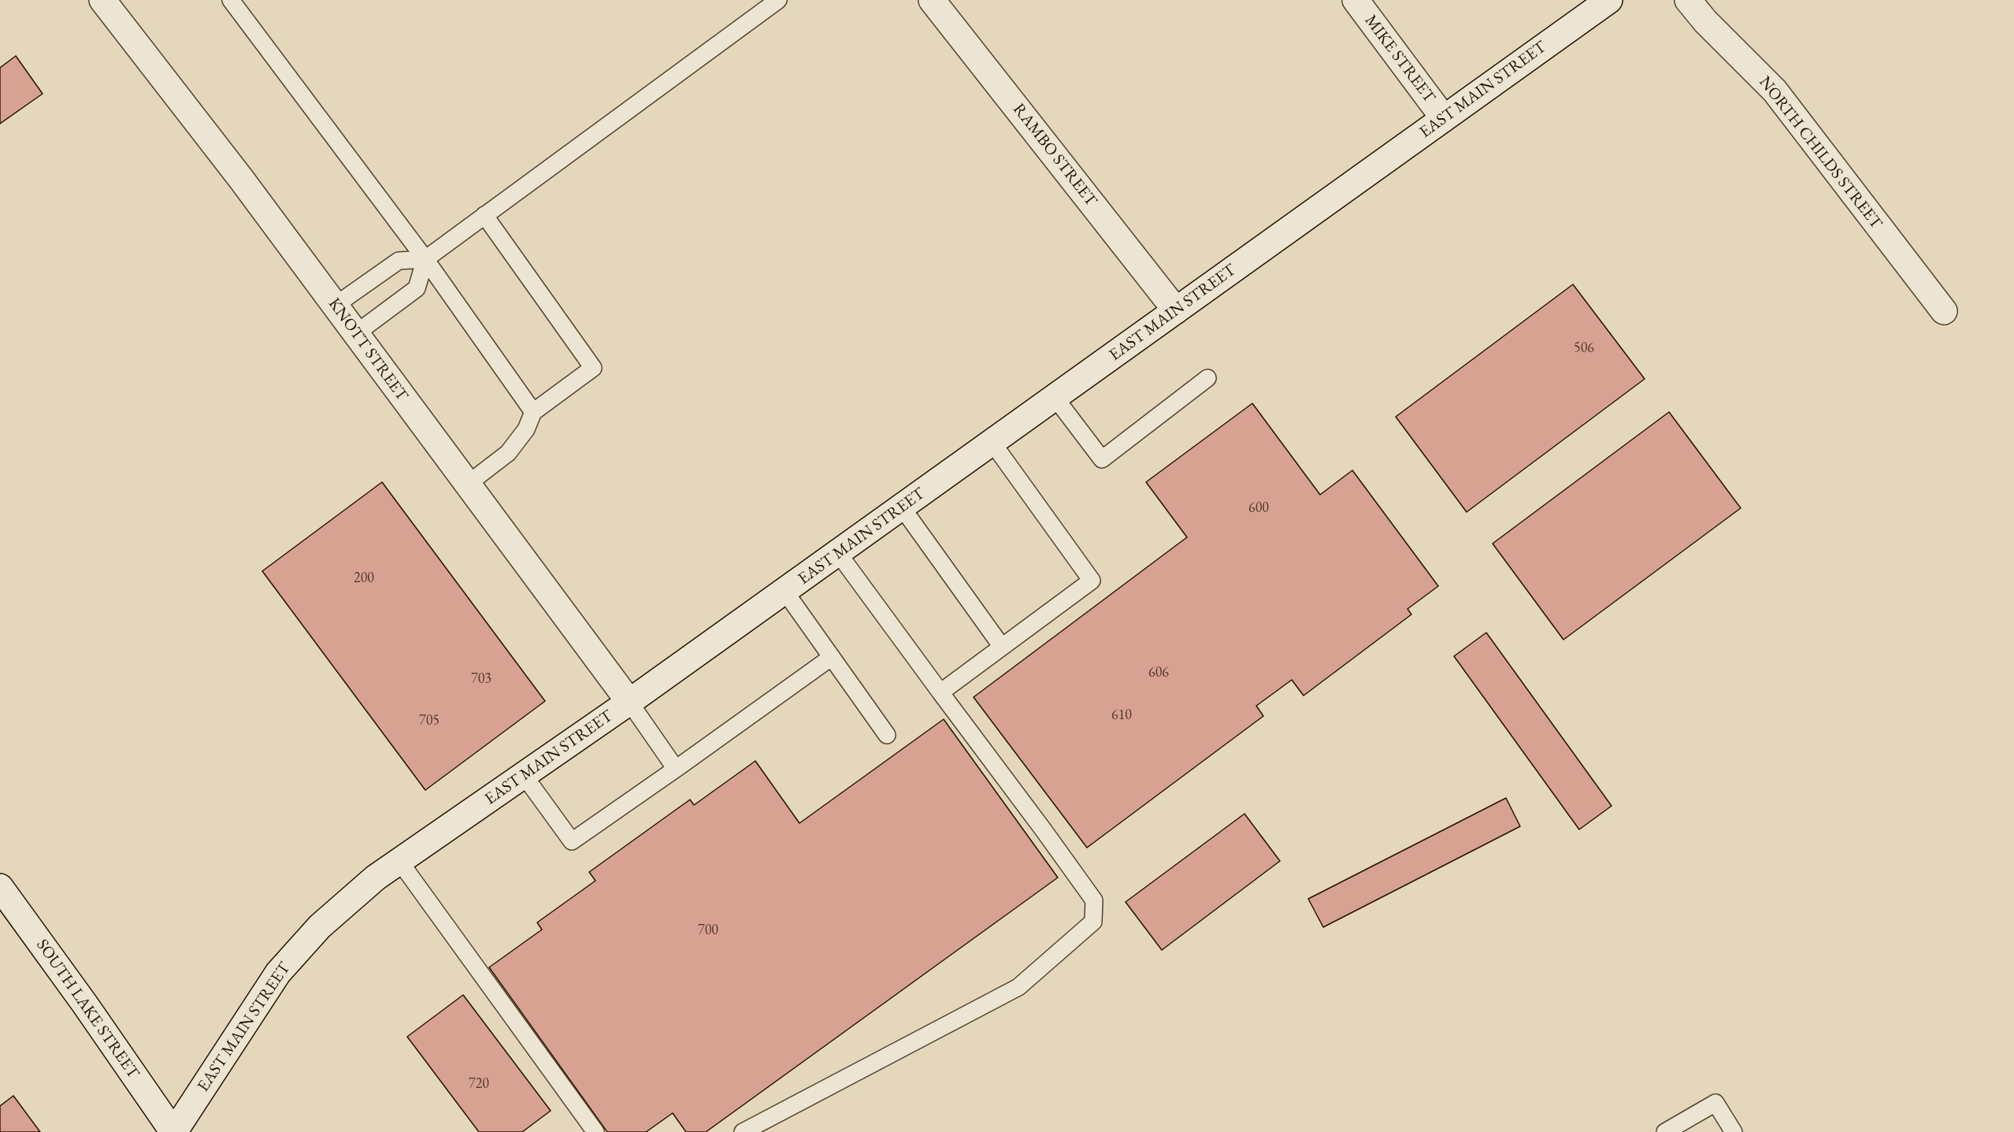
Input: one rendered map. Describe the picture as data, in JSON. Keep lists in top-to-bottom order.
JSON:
{
  "streets": {
    "street": [
      "MIKE STREET",
      "EAST MAIN STREET",
      "NORTH CHILDS STREET",
      "RAMBO STREET",
      "KNOTT STREET",
      "SOUTH LAKE STREET"
    ]
  },
  "crossings": [
    ["MIKE STREET", "EAST MAIN STREET"],
    ["EAST MAIN STREET", "RAMBO STREET"],
    ["EAST MAIN STREET", "KNOTT STREET"],
    ["EAST MAIN STREET", "SOUTH LAKE STREET"]
  ],
  "house_numbers": [
    "506",
    "600",
    "200",
    "606",
    "703",
    "610",
    "705",
    "700",
    "720"
  ]
}
